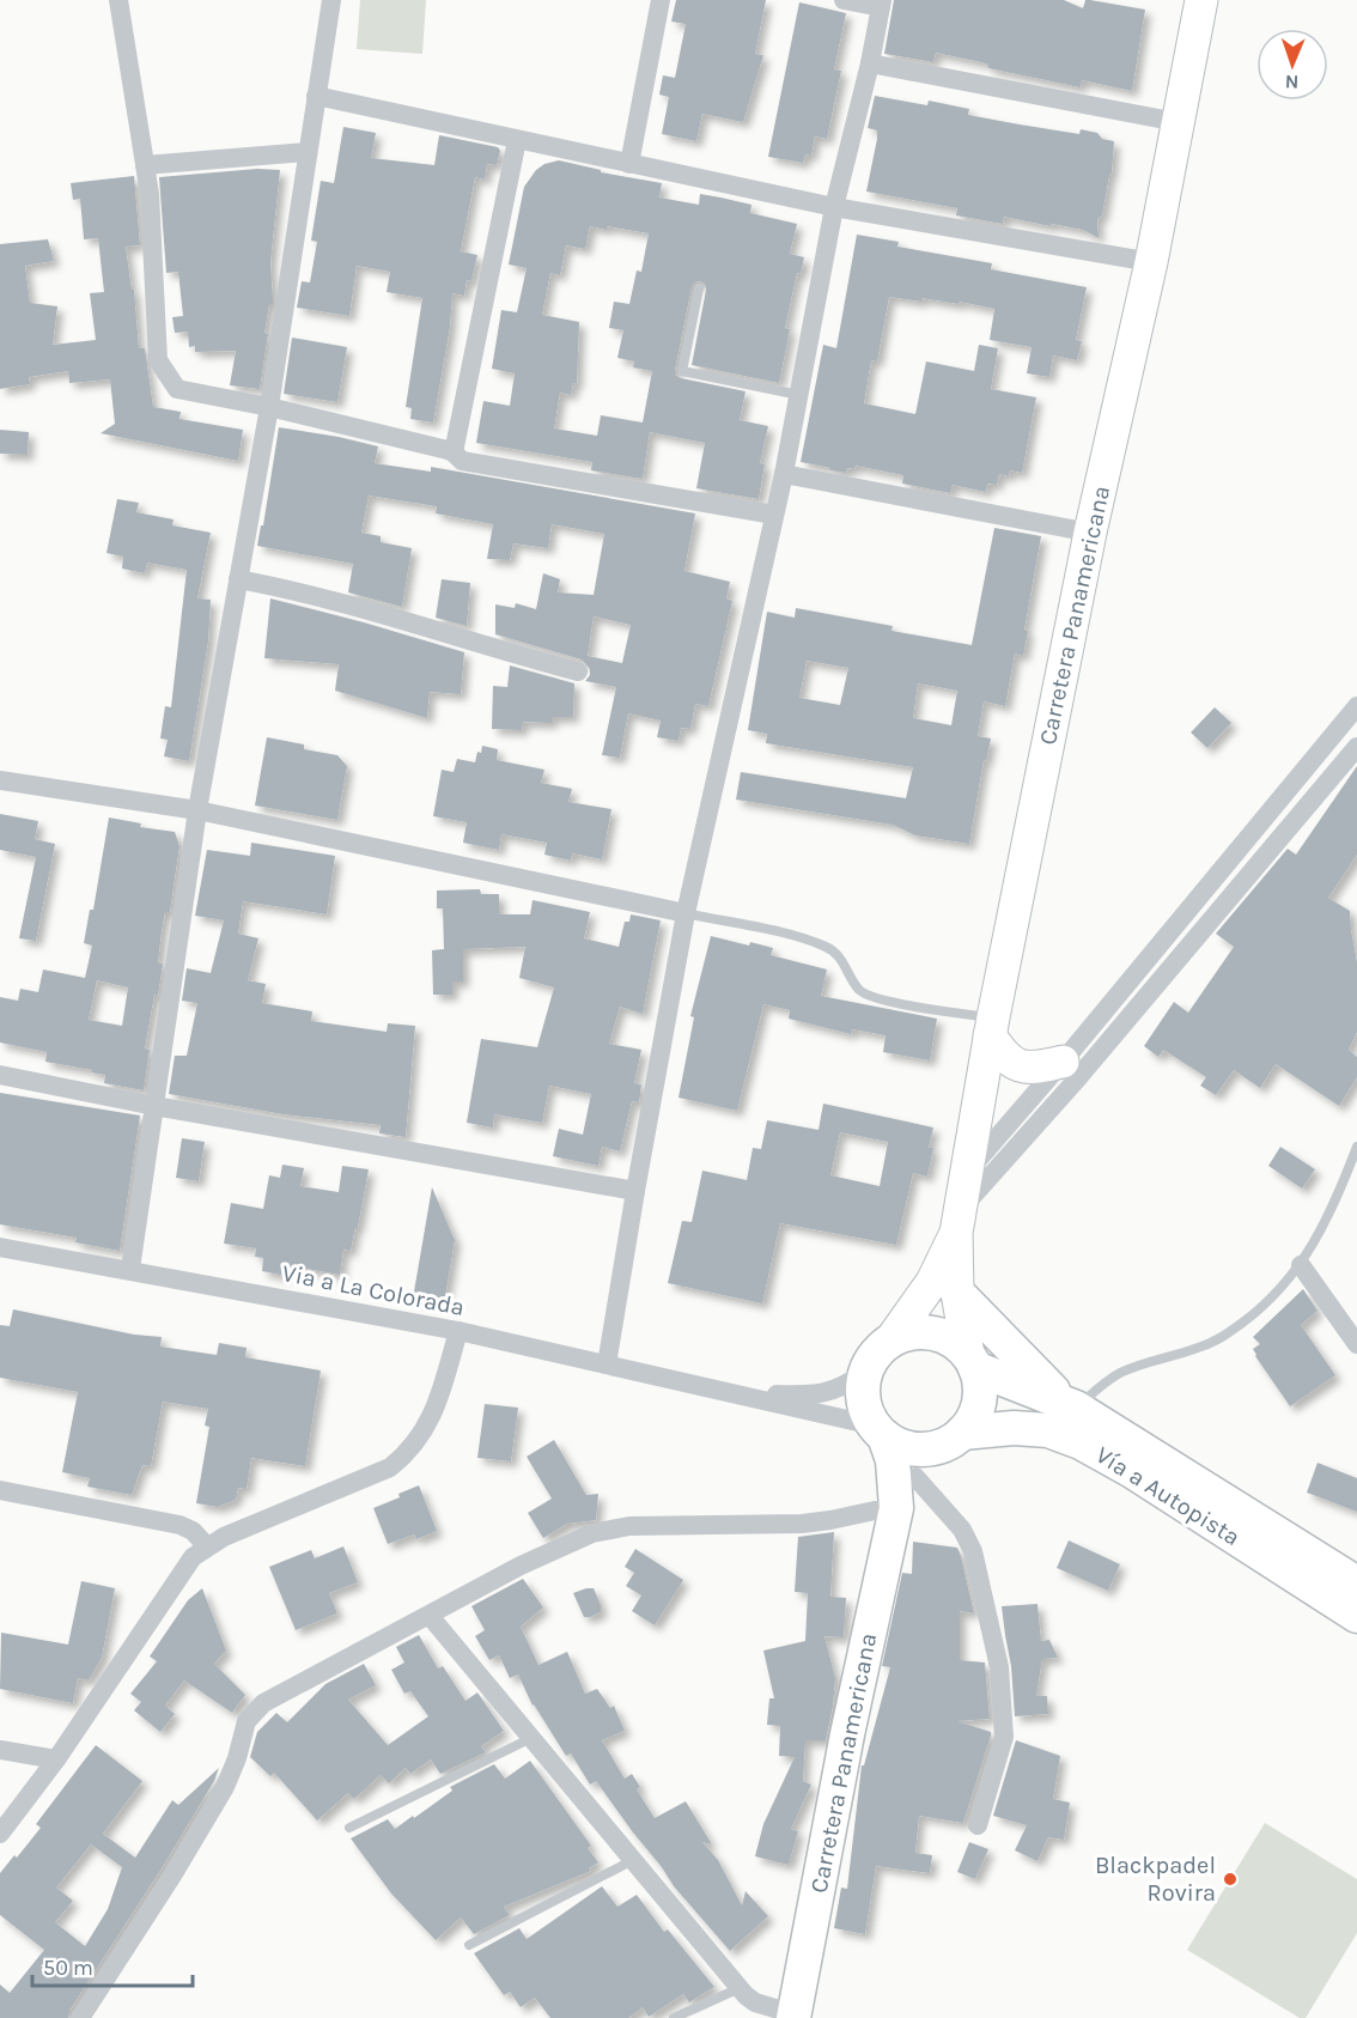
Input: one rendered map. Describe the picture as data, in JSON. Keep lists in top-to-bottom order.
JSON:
{
  "streets": {
    "highway": ["Carretera Panamericana", "Vía a Autopista"],
    "street": ["Via a La Colorada"]
  },
  "crossings": [
    ["Carretera Panamericana", "Via a La Colorada"],
    ["Carretera Panamericana", "Vía a Autopista"],
    ["Via a La Colorada", "Vía a Autopista"]
  ],
  "places": ["Blackpadel Rovira"],
  "scale_bar": "50 m",
  "north": "bottom"
}
